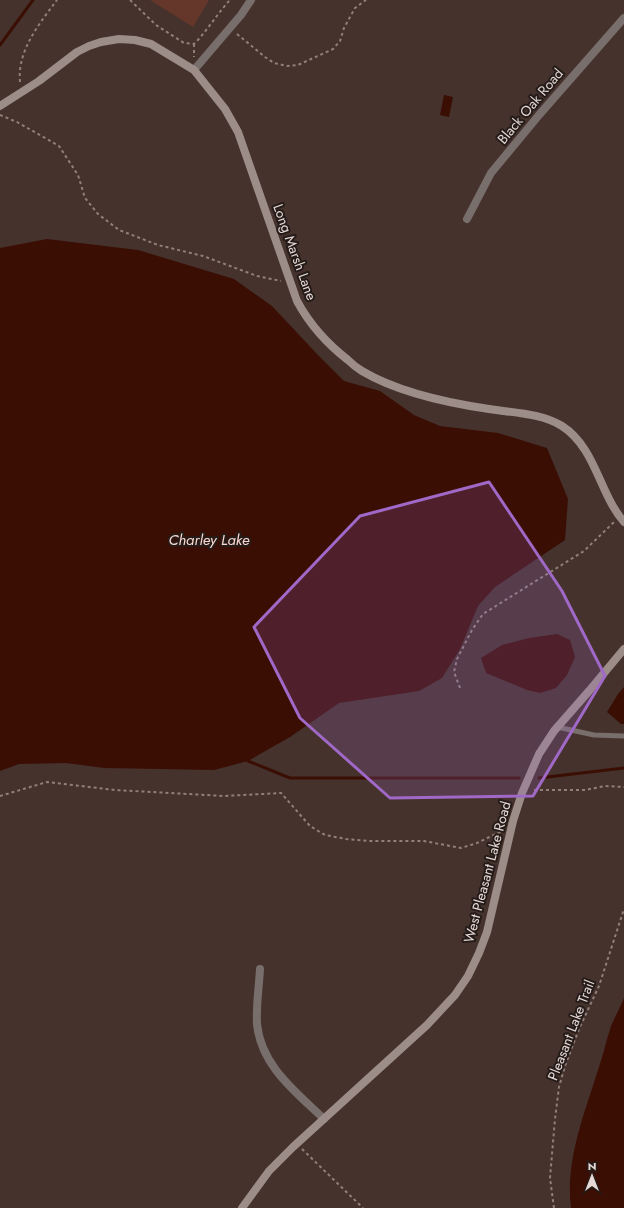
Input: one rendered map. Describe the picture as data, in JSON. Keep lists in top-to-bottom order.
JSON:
{
  "streets": {
    "street": ["Black Oak Road", "Long Marsh Lane", "West Pleasant Lake Road"],
    "path": ["Pleasant Lake Trail"]
  },
  "water": ["Charley Lake"],
  "north": "top"
}
